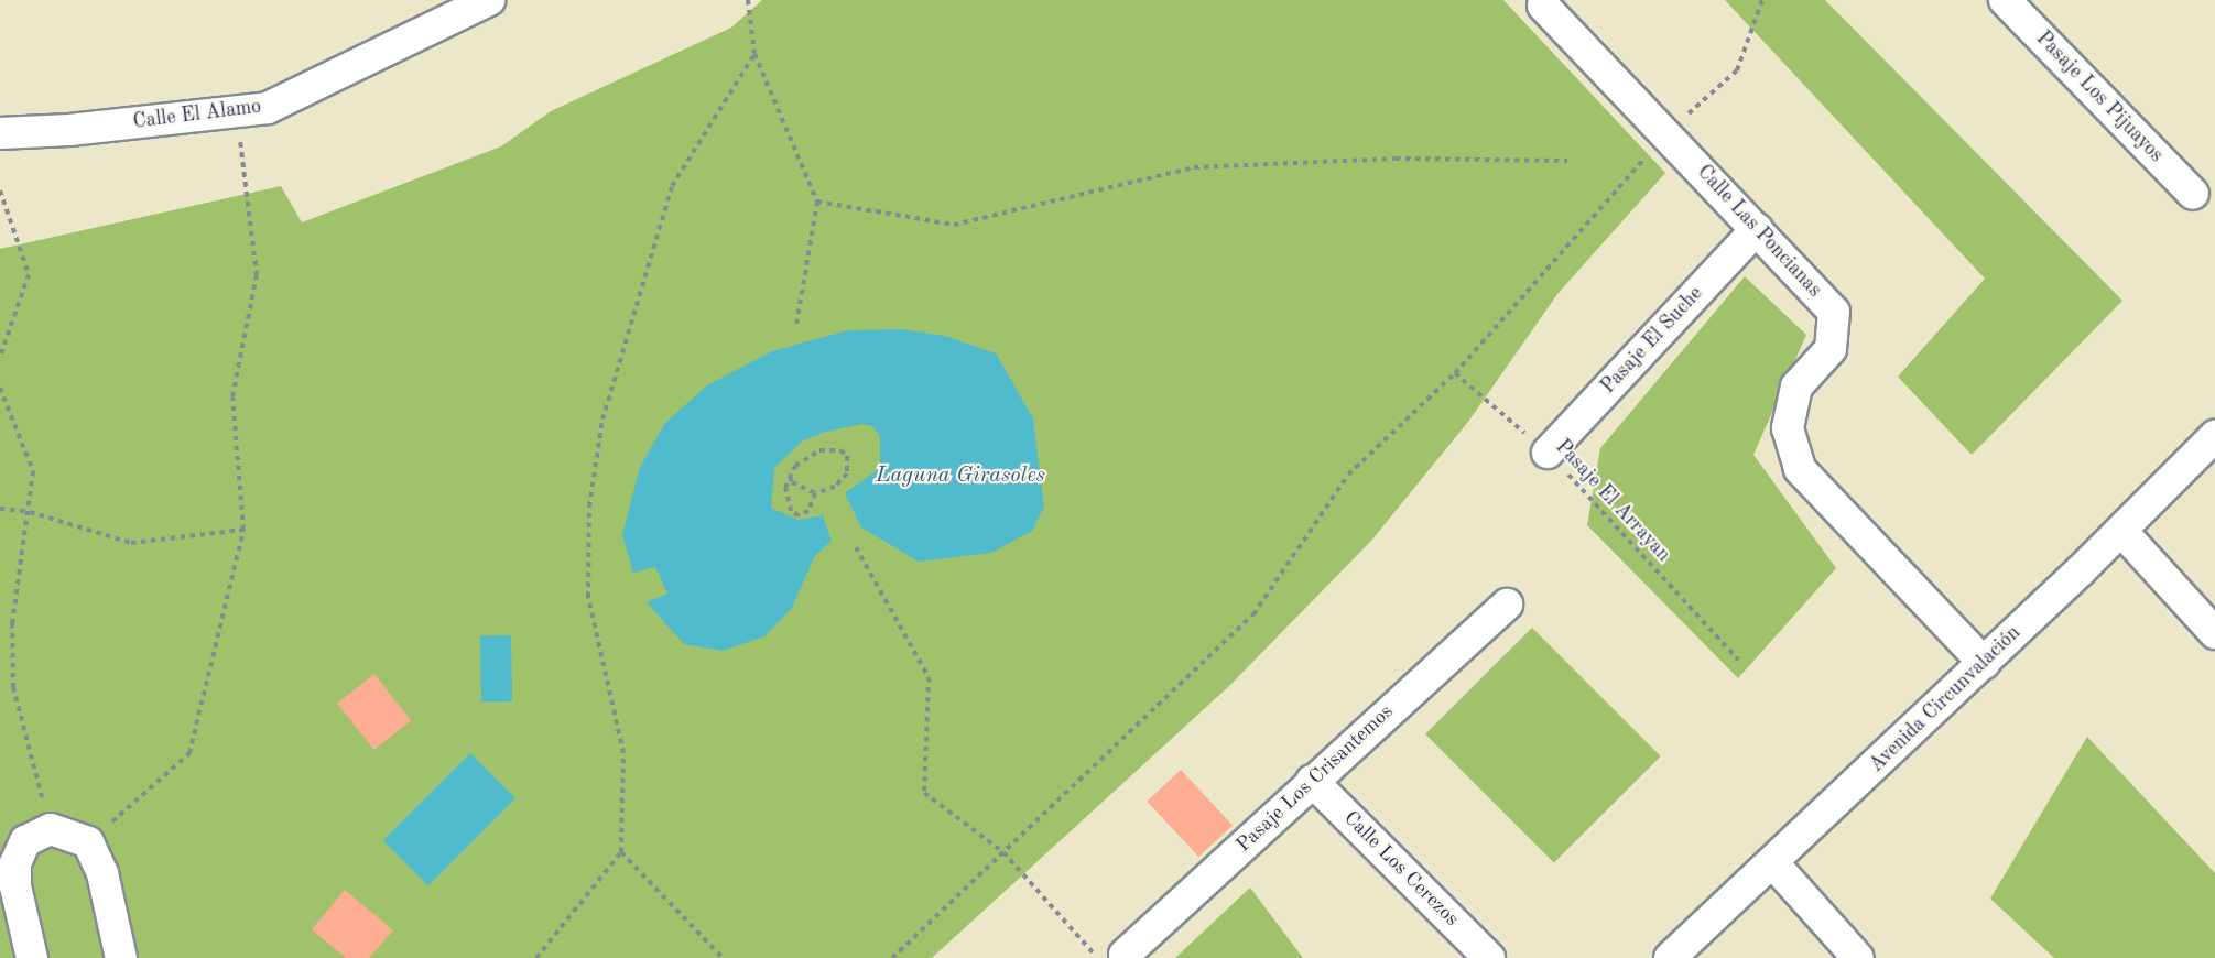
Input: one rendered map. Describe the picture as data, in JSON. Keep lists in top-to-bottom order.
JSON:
{
  "streets": {
    "street": [
      "Pasaje Los Pijuayos",
      "Calle El Alamo",
      "Calle Las Poncianas",
      "Pasaje El Suche",
      "Avenida Circunvalación",
      "Pasaje Los Crisantemos",
      "Calle Los Cerezos"
    ],
    "path": ["Pasaje El Arrayan"]
  },
  "crossings": [
    ["Calle Las Poncianas", "Pasaje El Suche"],
    ["Calle Las Poncianas", "Avenida Circunvalación"],
    ["Pasaje El Suche", "Pasaje El Arrayan"],
    ["Pasaje Los Crisantemos", "Calle Los Cerezos"]
  ],
  "water": ["Laguna Girasoles"]
}
